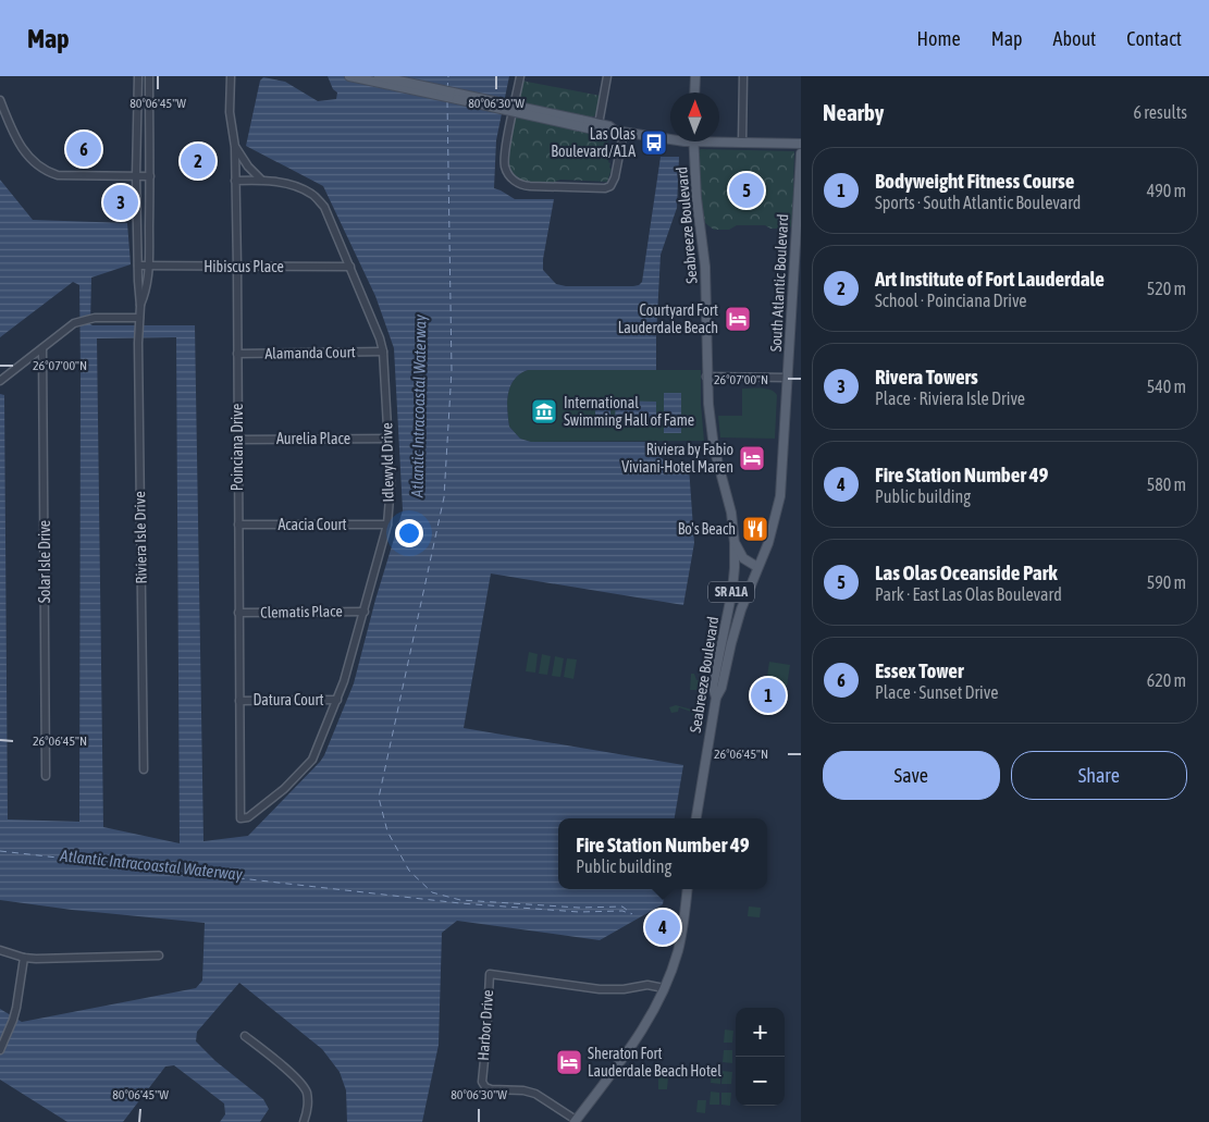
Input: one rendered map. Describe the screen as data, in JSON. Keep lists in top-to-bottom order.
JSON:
{
  "streets": {
    "main road": ["Seabreeze Boulevard", "South Atlantic Boulevard", "SR A1A"],
    "street": [
      "Hibiscus Place",
      "Alamanda Court",
      "Aurelia Place",
      "Poinciana Drive",
      "Idlewyld Drive",
      "Acacia Court",
      "Riviera Isle Drive",
      "Solar Isle Drive",
      "Clematis Place",
      "Datura Court",
      "Harbor Drive"
    ]
  },
  "crossings": [
    ["Seabreeze Boulevard", "South Atlantic Boulevard"],
    ["Hibiscus Place", "Poinciana Drive"],
    ["Hibiscus Place", "Idlewyld Drive"],
    ["Hibiscus Place", "Riviera Isle Drive"],
    ["Alamanda Court", "Poinciana Drive"],
    ["Alamanda Court", "Idlewyld Drive"],
    ["Aurelia Place", "Poinciana Drive"],
    ["Aurelia Place", "Idlewyld Drive"],
    ["Poinciana Drive", "Idlewyld Drive"],
    ["Poinciana Drive", "Acacia Court"],
    ["Poinciana Drive", "Clematis Place"],
    ["Poinciana Drive", "Datura Court"],
    ["Idlewyld Drive", "Acacia Court"],
    ["Idlewyld Drive", "Clematis Place"],
    ["Idlewyld Drive", "Datura Court"]
  ],
  "water": ["Atlantic Intracoastal Waterway"],
  "places": {
    "bus stop": ["Las Olas Boulevard/A1A"],
    "hotel": ["Courtyard Fort Lauderdale Beach", "Riviera by Fabio Viviani-Hotel Maren", "Sheraton Fort Lauderdale Beach Hotel"],
    "museum": ["International Swimming Hall of Fame"],
    "restaurant": ["Bo's Beach"]
  },
  "north": "top",
  "page": {
    "header": "Map",
    "nav": [
      "Home",
      "Map",
      "About",
      "Contact"
    ],
    "heading": ["Nearby", "6 results"],
    "pins": [
      "6",
      "2",
      "5",
      "3",
      "1",
      "4"
    ],
    "list": [
      {
        "mark": "1",
        "name": "Bodyweight Fitness Course",
        "note": "Sports · South Atlantic Boulevard",
        "value": "490 m"
      },
      {
        "mark": "2",
        "name": "Art Institute of Fort Lauderdale",
        "note": "School · Poinciana Drive",
        "value": "520 m"
      },
      {
        "mark": "3",
        "name": "Rivera Towers",
        "note": "Place · Riviera Isle Drive",
        "value": "540 m"
      },
      {
        "mark": "4",
        "name": "Fire Station Number 49",
        "note": "Public building",
        "value": "580 m"
      },
      {
        "mark": "5",
        "name": "Las Olas Oceanside Park",
        "note": "Park · East Las Olas Boulevard",
        "value": "590 m"
      },
      {
        "mark": "6",
        "name": "Essex Tower",
        "note": "Place · Sunset Drive",
        "value": "620 m"
      }
    ],
    "buttons": ["Save", "Share"],
    "popup": ["Fire Station Number 49", "Public building"],
    "map_buttons": ["+", "−"]
  },
  "coordinates": [
    "80°06'45\"W",
    "80°06'30\"W",
    "26°07'00\"N",
    "26°06'45\"N"
  ]
}
